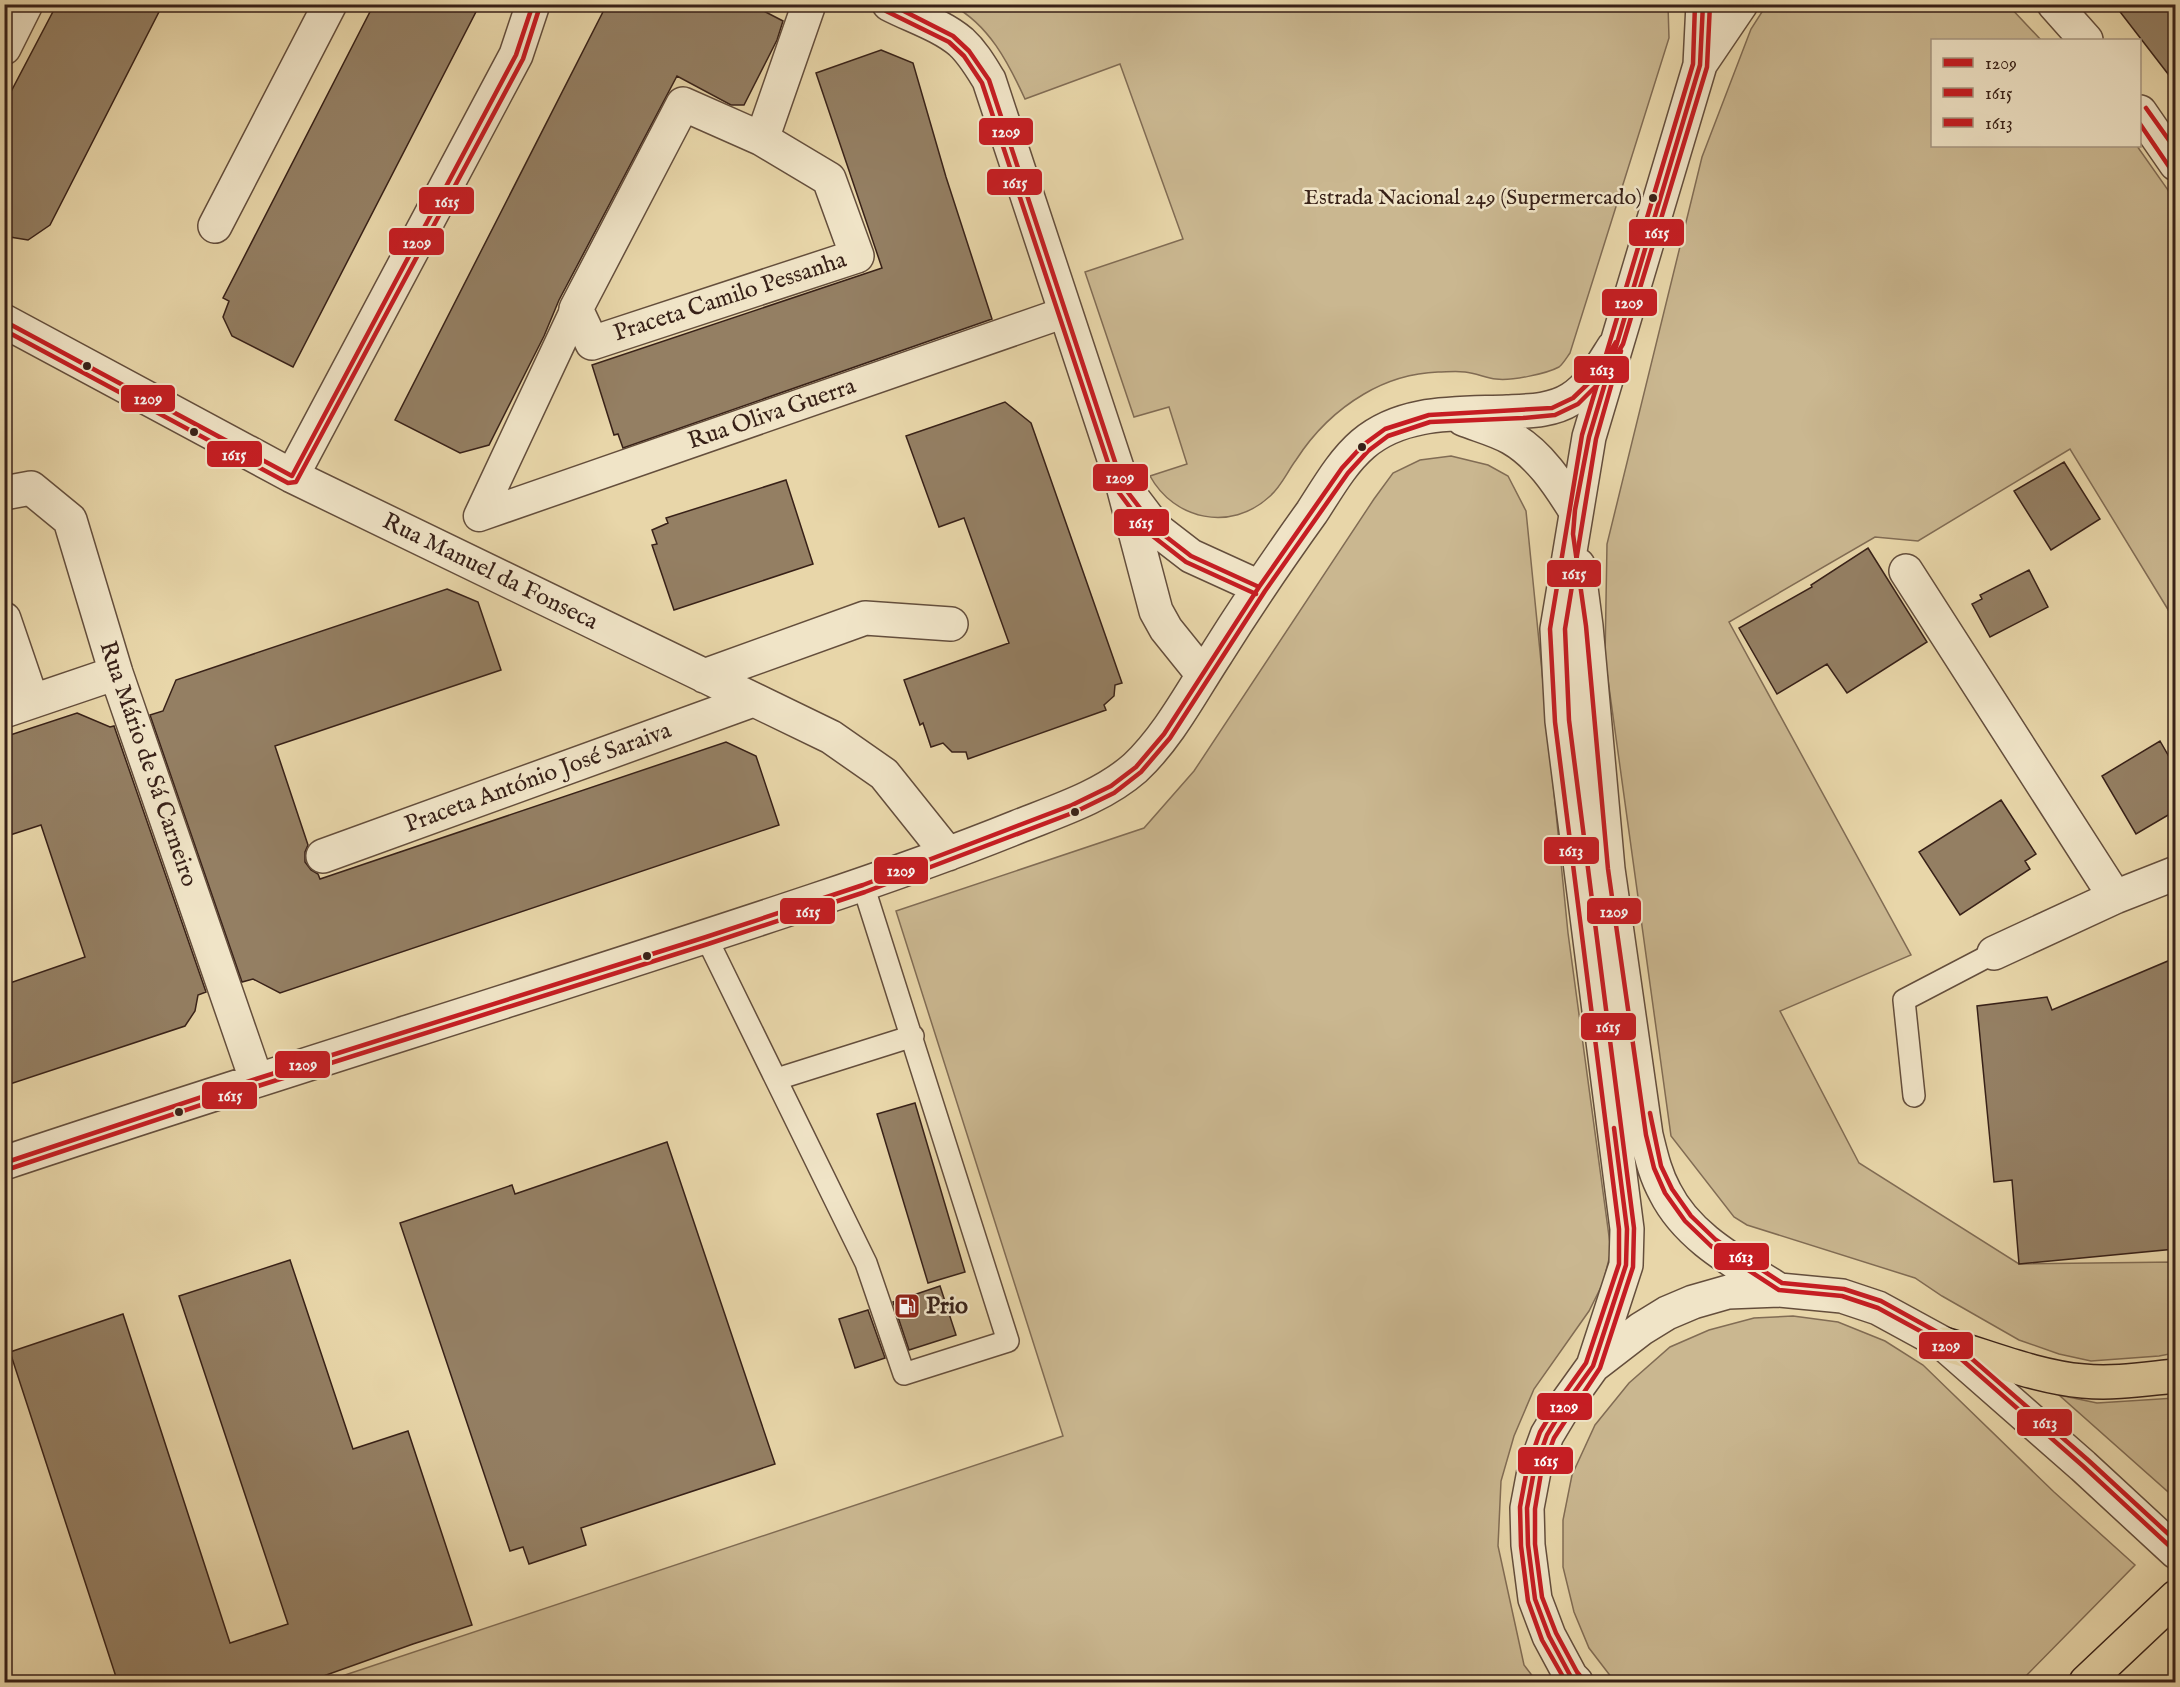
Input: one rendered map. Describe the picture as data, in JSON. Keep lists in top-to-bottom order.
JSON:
{
  "streets": {
    "street": [
      "Praceta Camilo Pessanha",
      "Rua Oliva Guerra",
      "Rua Manuel da Fonseca",
      "Rua Mário de Sá Carneiro",
      "Praceta António José Saraiva"
    ]
  },
  "crossings": [
    ["Praceta Camilo Pessanha", "Rua Oliva Guerra"],
    ["Rua Manuel da Fonseca", "Praceta António José Saraiva"]
  ],
  "places": {
    "other": ["Estrada Nacional 249 (Supermercado)"],
    "fuel station": ["Prio"]
  },
  "lines": ["transit line 1209", "transit line 1615", "transit line 1613"],
  "legend": ["1209", "1615", "1613"]
}
